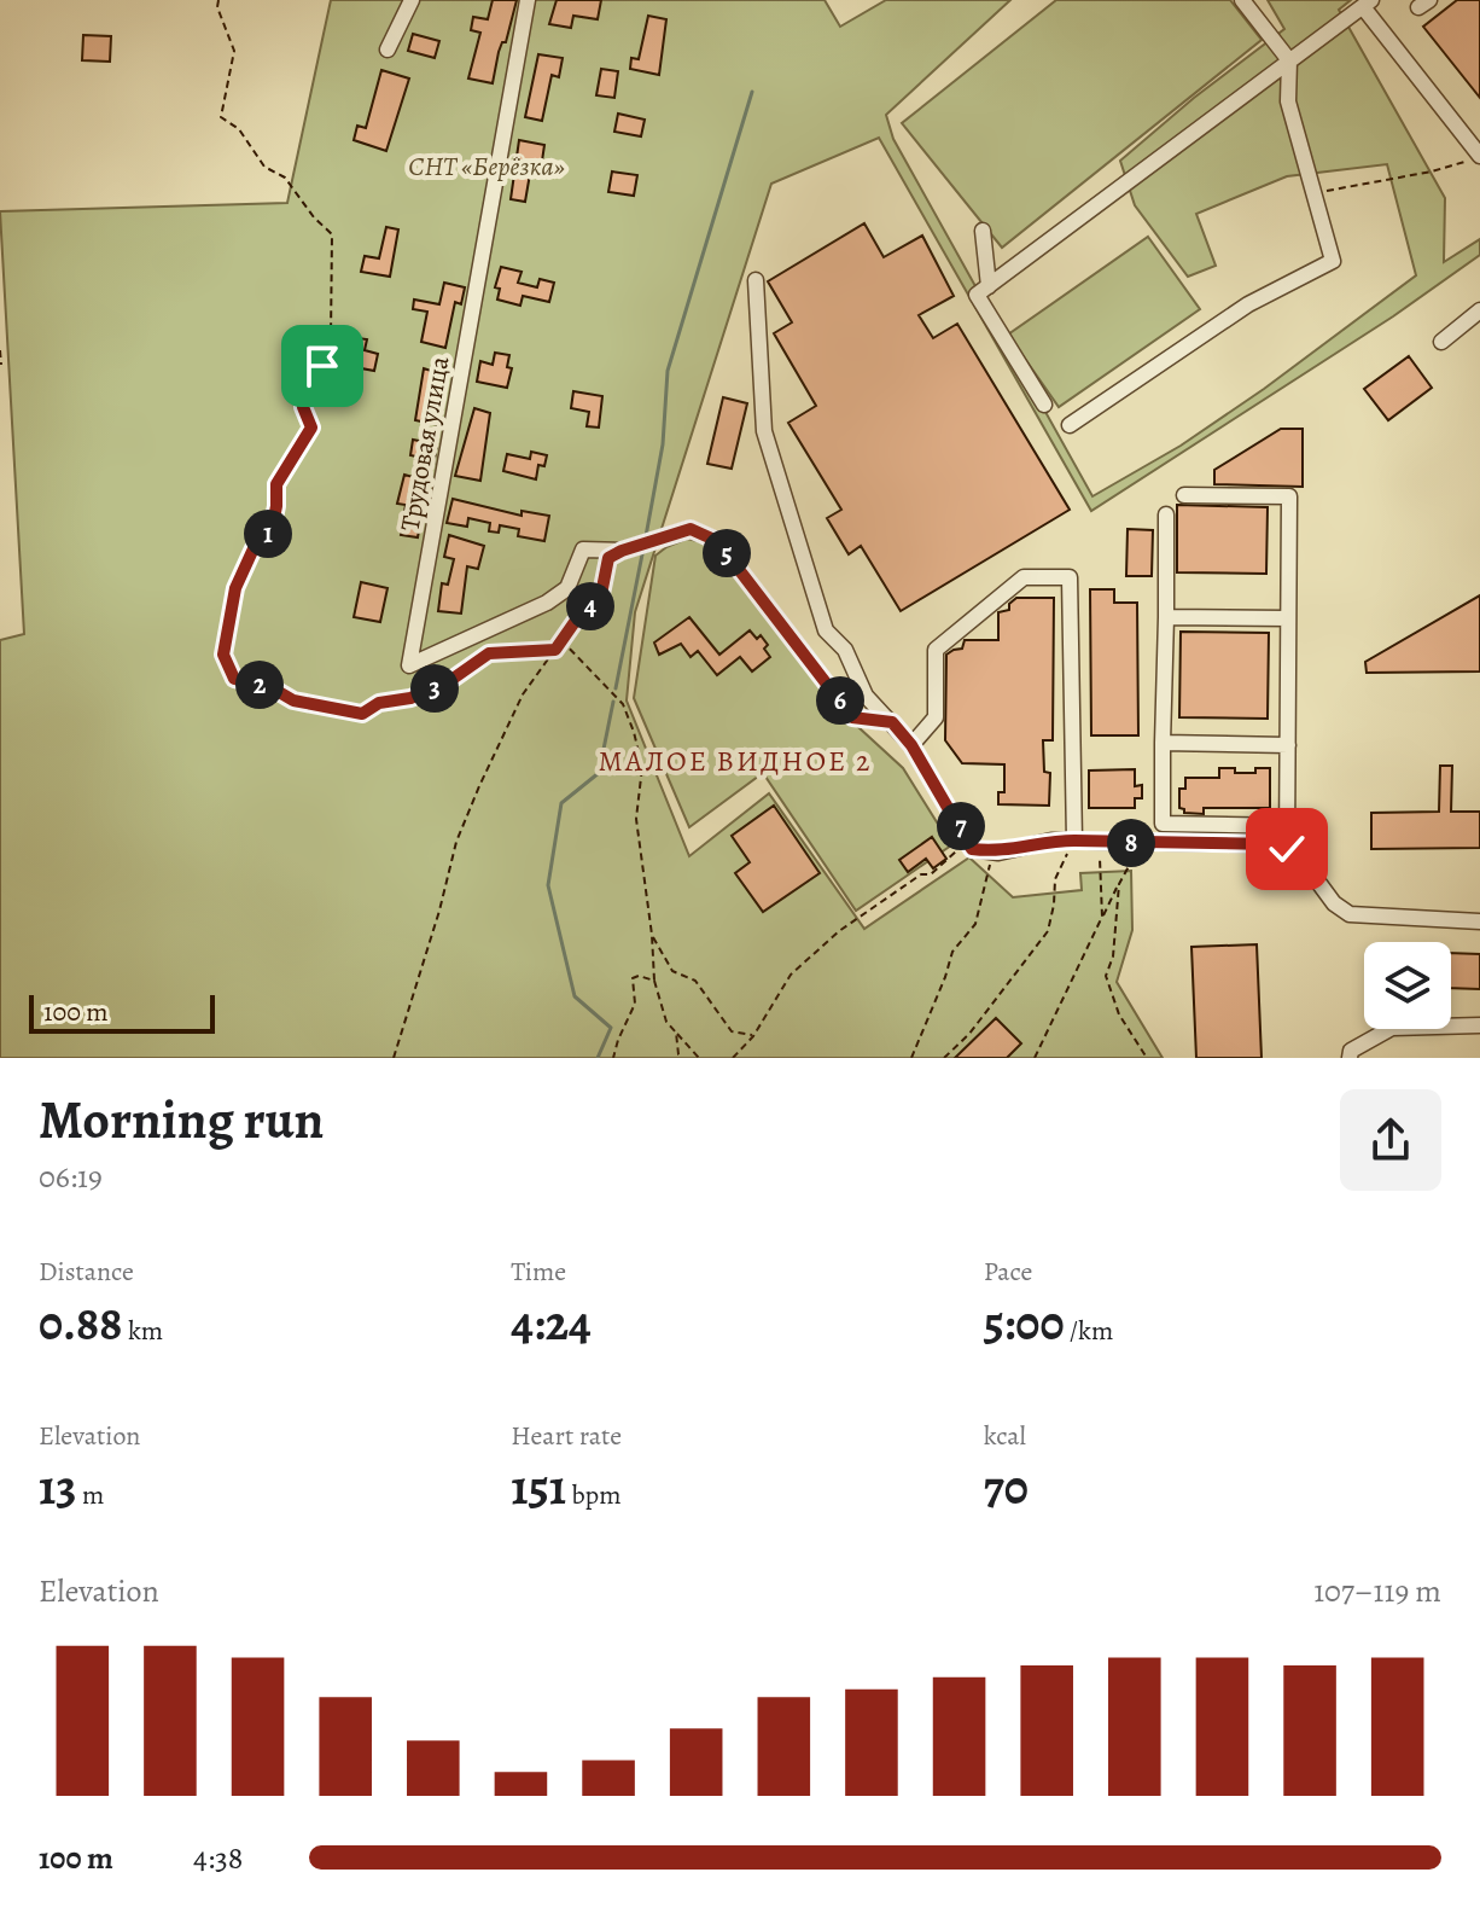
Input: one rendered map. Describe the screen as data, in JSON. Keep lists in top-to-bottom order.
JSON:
{
  "streets": {
    "street": ["Трудовая улица"]
  },
  "districts": ["МАЛОЕ ВИДНОЕ 2"],
  "parks": ["СНТ «Берёзка»"],
  "scale_bar": "100 m",
  "page": {
    "pins": [
      "1",
      "5",
      "4",
      "2",
      "3",
      "6",
      "7",
      "8"
    ],
    "scale": "100 m",
    "heading": ["Morning run", "06:19"],
    "stats": [
      ["Distance", "0.88 km"],
      ["Time", "4:24"],
      ["Pace", "5:00 /km"],
      ["Elevation", "13 m"],
      ["Heart rate", "151 bpm"],
      ["kcal", "70"]
    ],
    "chart": ["Elevation", "107–119 m"],
    "list": [
      {
        "name": "100 m",
        "note": "4:38"
      }
    ]
  }
}
